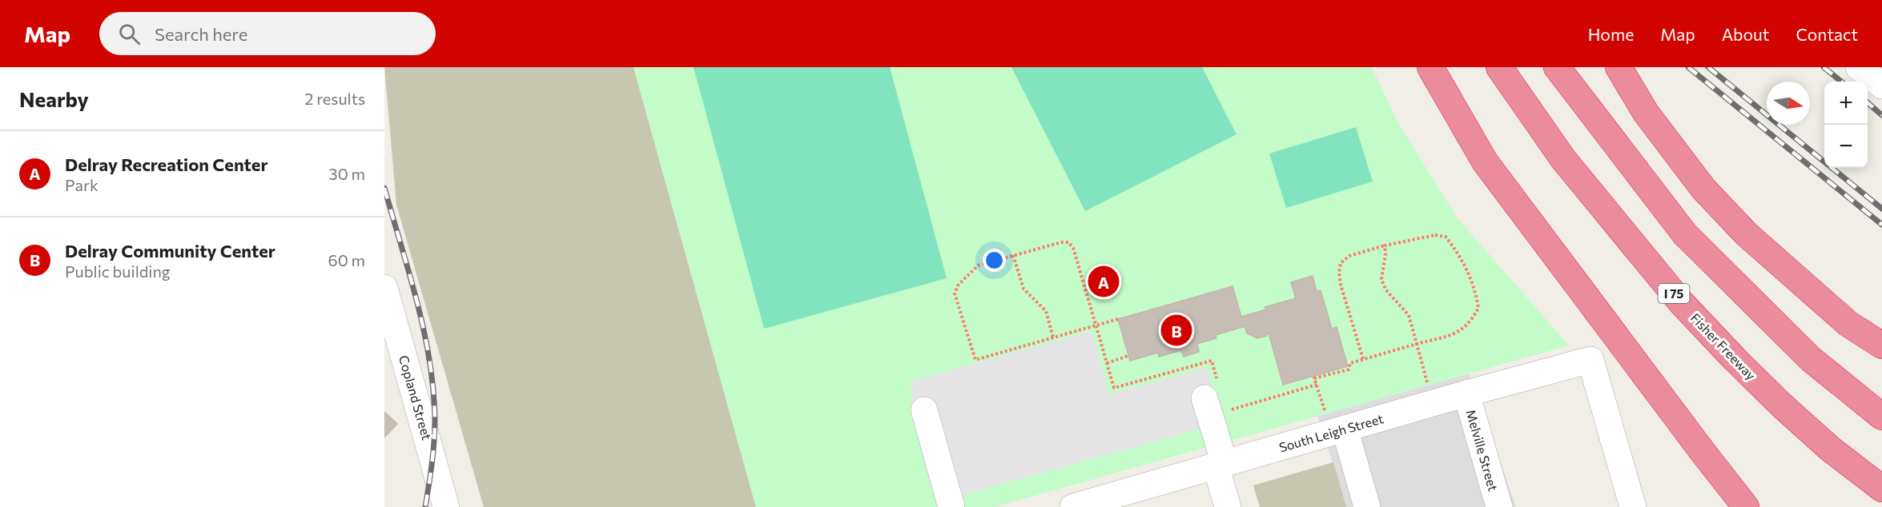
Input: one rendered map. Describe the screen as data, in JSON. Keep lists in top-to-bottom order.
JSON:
{
  "streets": {
    "highway": ["I 75", "Fisher Freeway"],
    "street": ["Copland Street", "South Leigh Street", "Melville Street"]
  },
  "crossings": [
    ["South Leigh Street", "Melville Street"]
  ],
  "north": "right",
  "page": {
    "header": "Map",
    "search": "Search here",
    "nav": [
      "Home",
      "Map",
      "About",
      "Contact"
    ],
    "heading": ["Nearby", "2 results"],
    "map_buttons": ["+", "−"],
    "list": [
      {
        "mark": "A",
        "name": "Delray Recreation Center",
        "note": "Park",
        "value": "30 m"
      },
      {
        "mark": "B",
        "name": "Delray Community Center",
        "note": "Public building",
        "value": "60 m"
      }
    ],
    "pins": ["A", "B"]
  }
}
